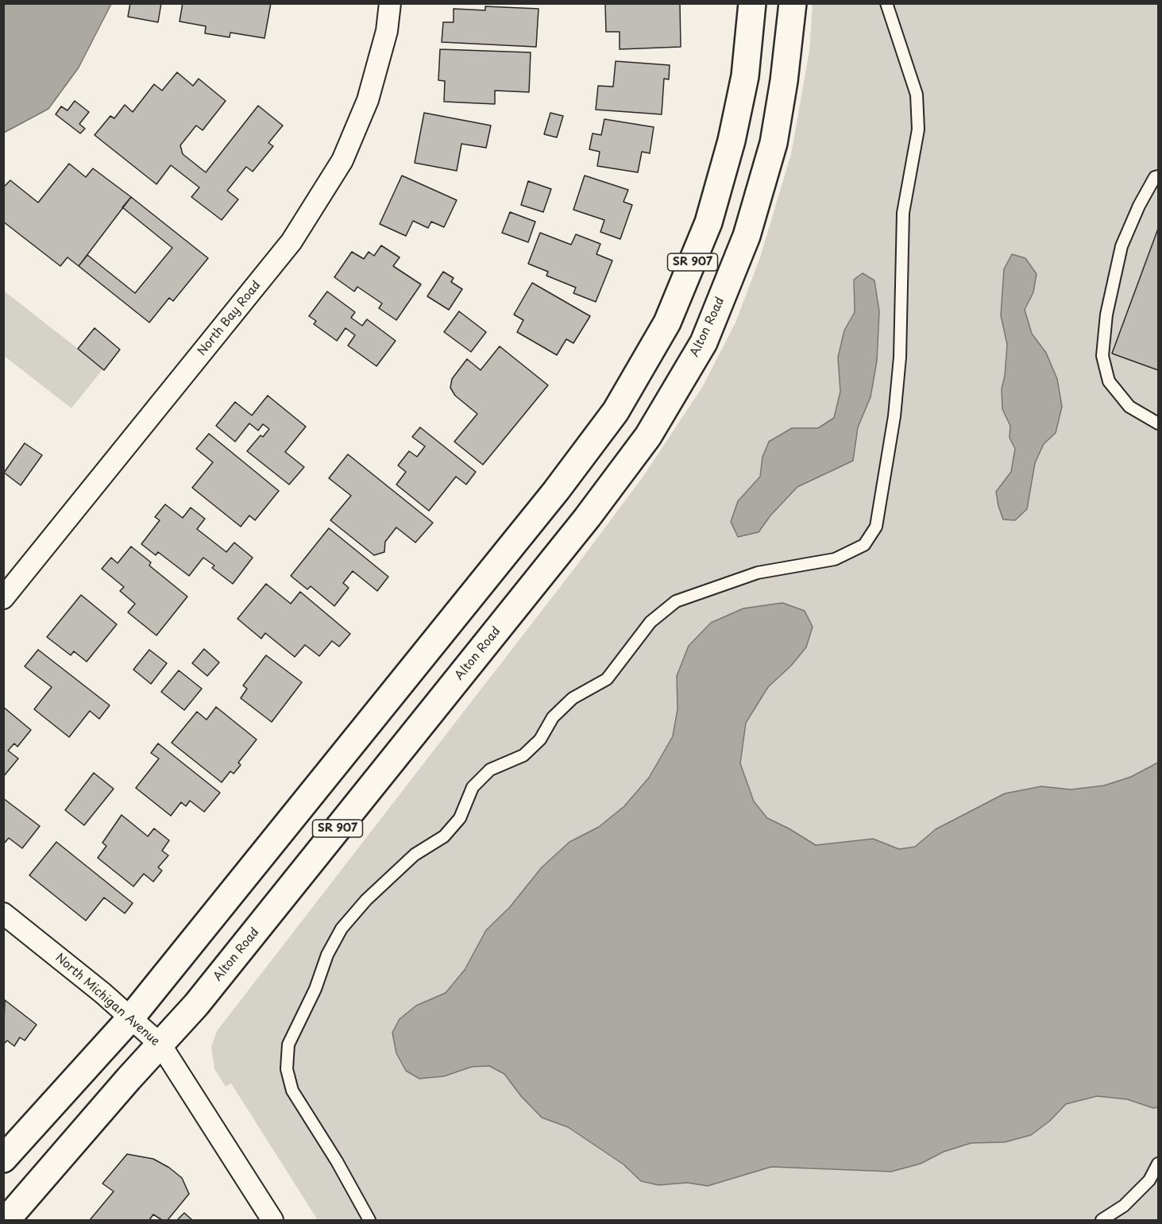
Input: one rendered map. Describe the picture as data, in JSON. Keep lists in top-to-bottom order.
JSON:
{
  "streets": {
    "highway": ["SR 907", "Alton Road"],
    "street": ["North Bay Road", "North Michigan Avenue"]
  },
  "crossings": [
    ["SR 907", "North Michigan Avenue"],
    ["Alton Road", "North Michigan Avenue"]
  ]
}
